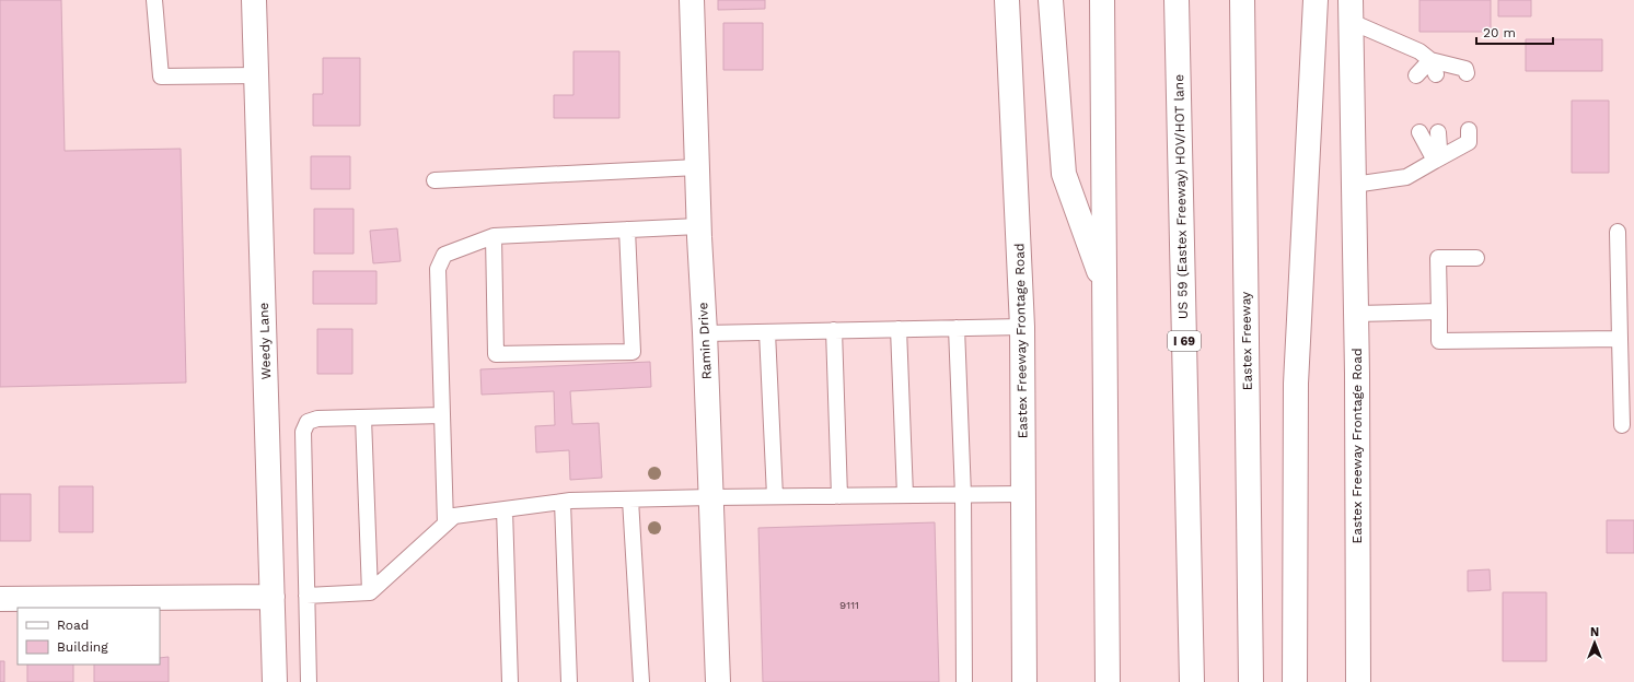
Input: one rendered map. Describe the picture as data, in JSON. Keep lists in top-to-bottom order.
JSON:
{
  "streets": {
    "main road": [
      "US 59 (Eastex Freeway) HOV/HOT lane",
      "Weedy Lane",
      "Ramin Drive",
      "Eastex Freeway Frontage Road",
      "I 69",
      "Eastex Freeway"
    ]
  },
  "house_numbers": ["9111"],
  "legend": ["Road", "Building"],
  "scale_bar": "20 m",
  "north": "top"
}
